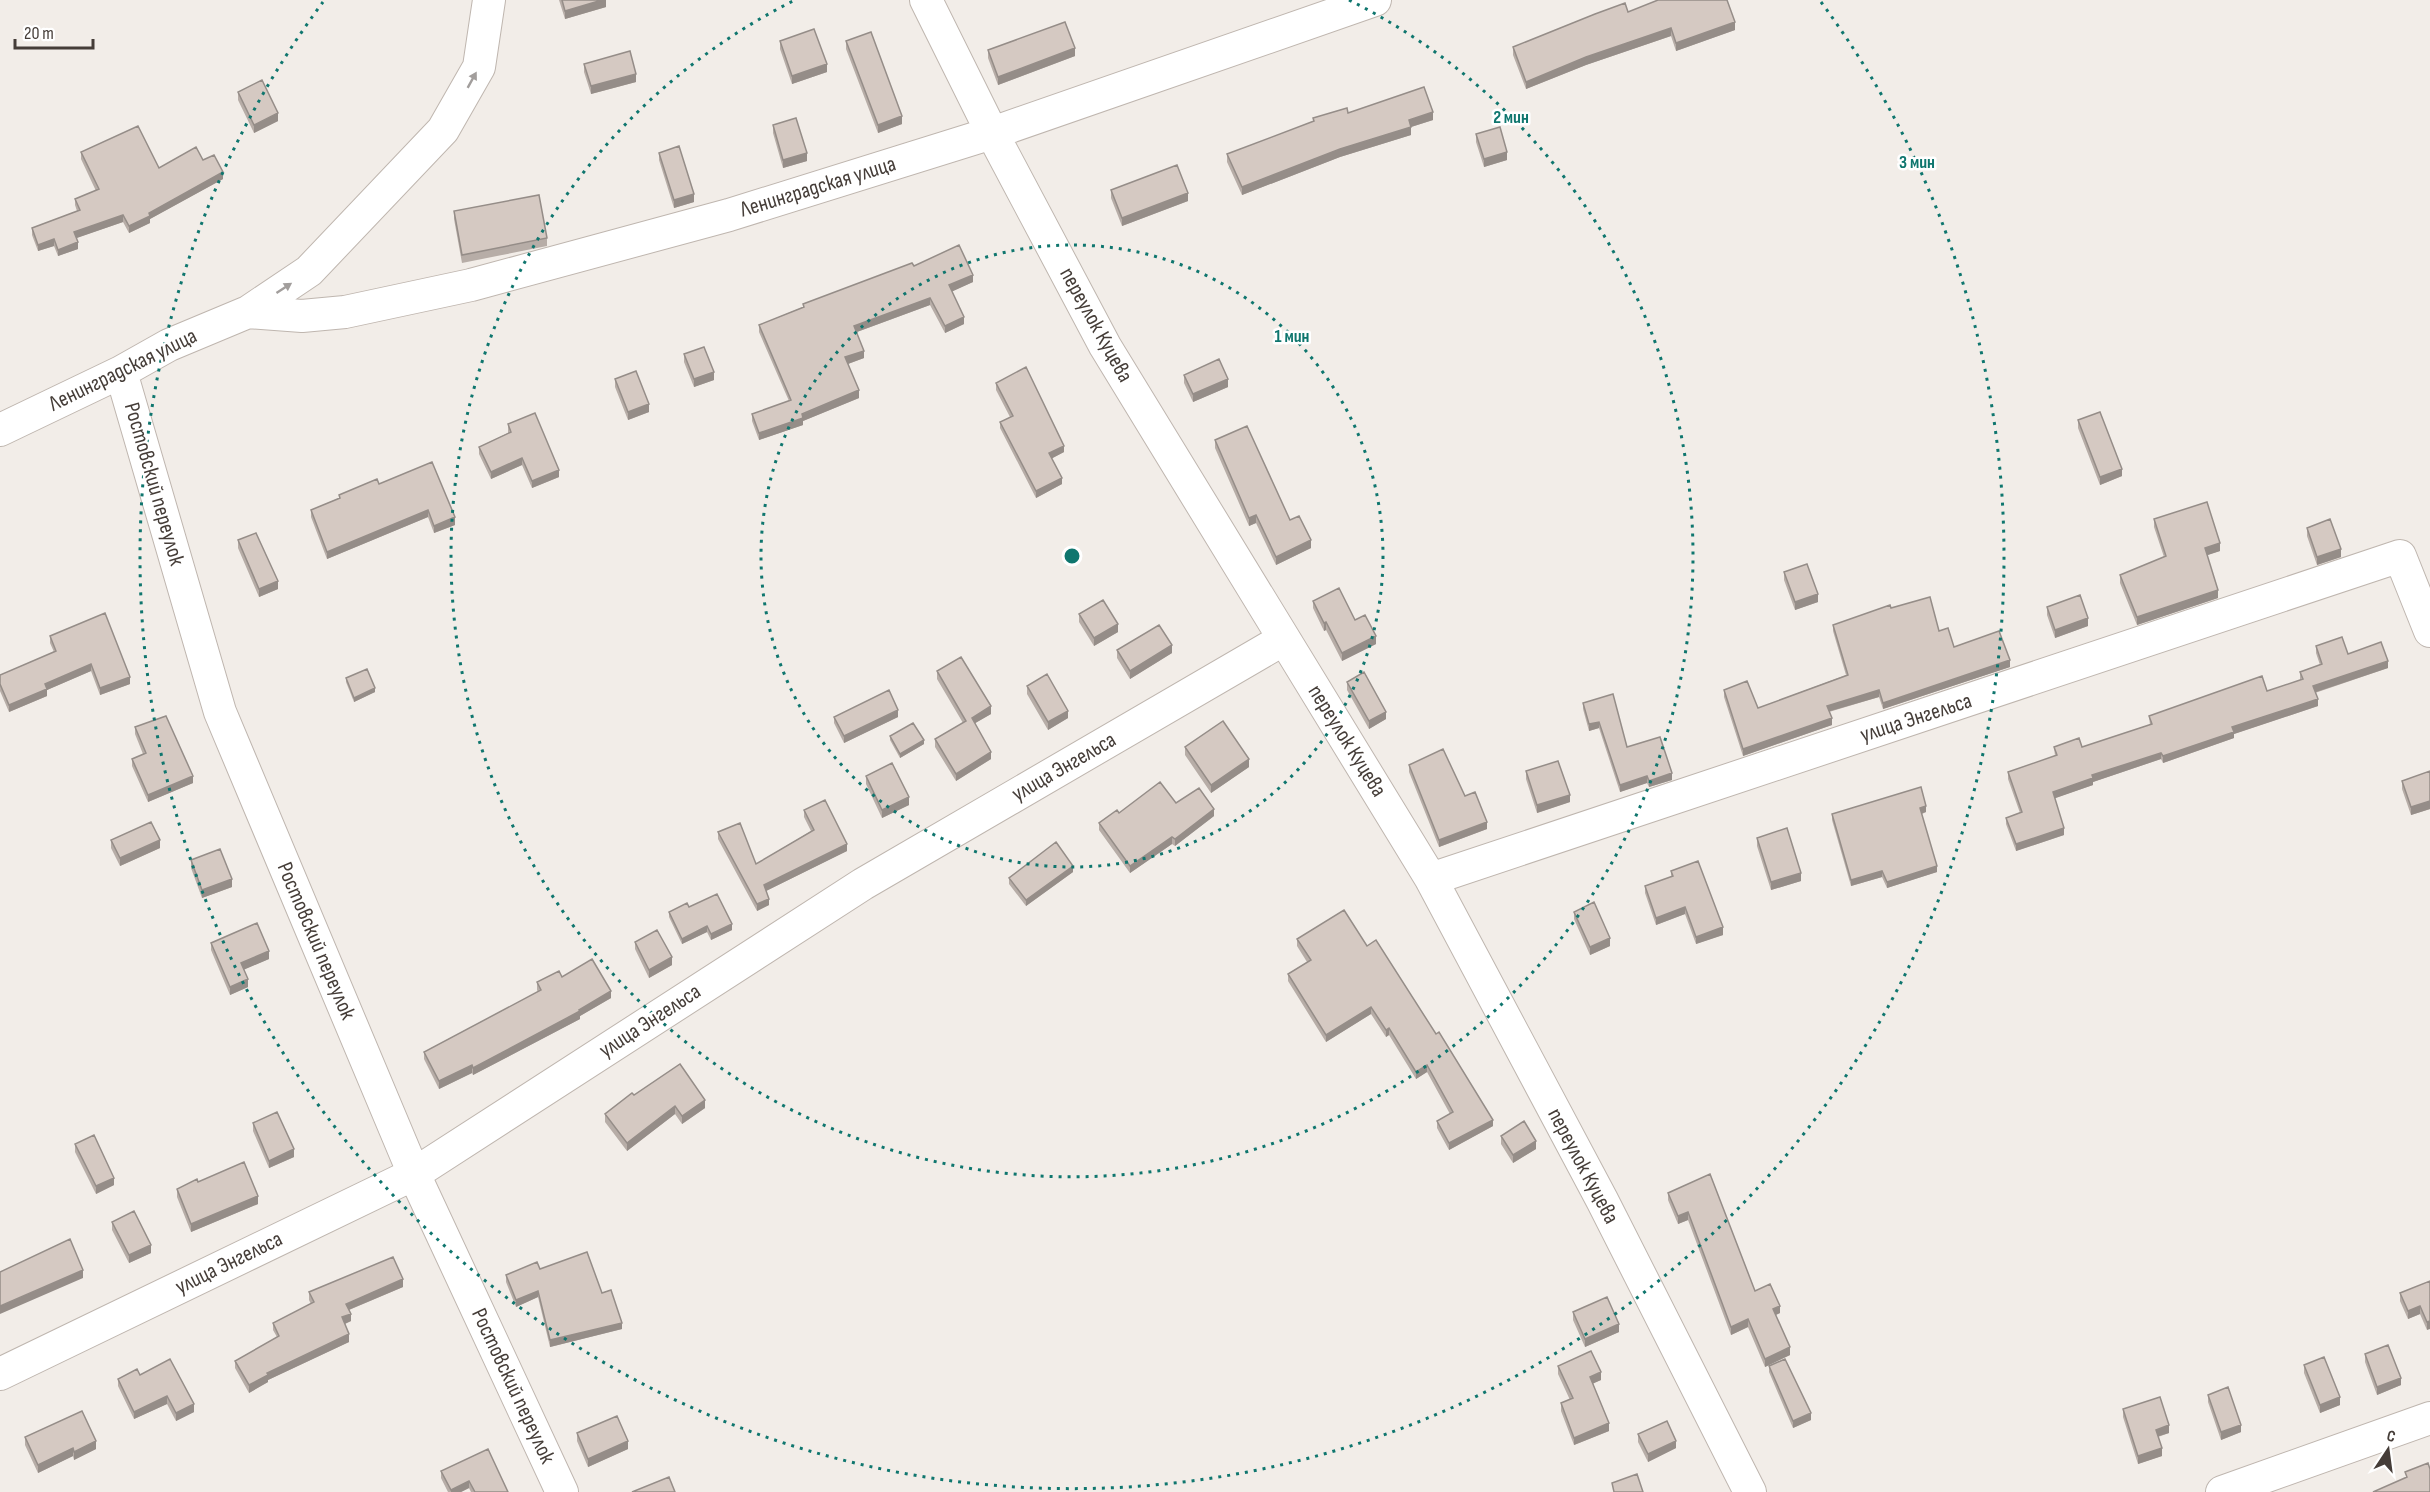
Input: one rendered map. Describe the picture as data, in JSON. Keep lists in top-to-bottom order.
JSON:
{
  "streets": {
    "street": [
      "Ленинградская улица",
      "переулок Куцева",
      "Ростовский переулок",
      "улица Энгельса"
    ]
  },
  "crossings": [
    ["Ленинградская улица", "переулок Куцева"],
    ["Ленинградская улица", "Ростовский переулок"],
    ["переулок Куцева", "улица Энгельса"],
    ["Ростовский переулок", "улица Энгельса"]
  ],
  "scale_bar": "20 m",
  "north": "top",
  "rings": ["2 мин", "3 мин", "1 мин"]
}
